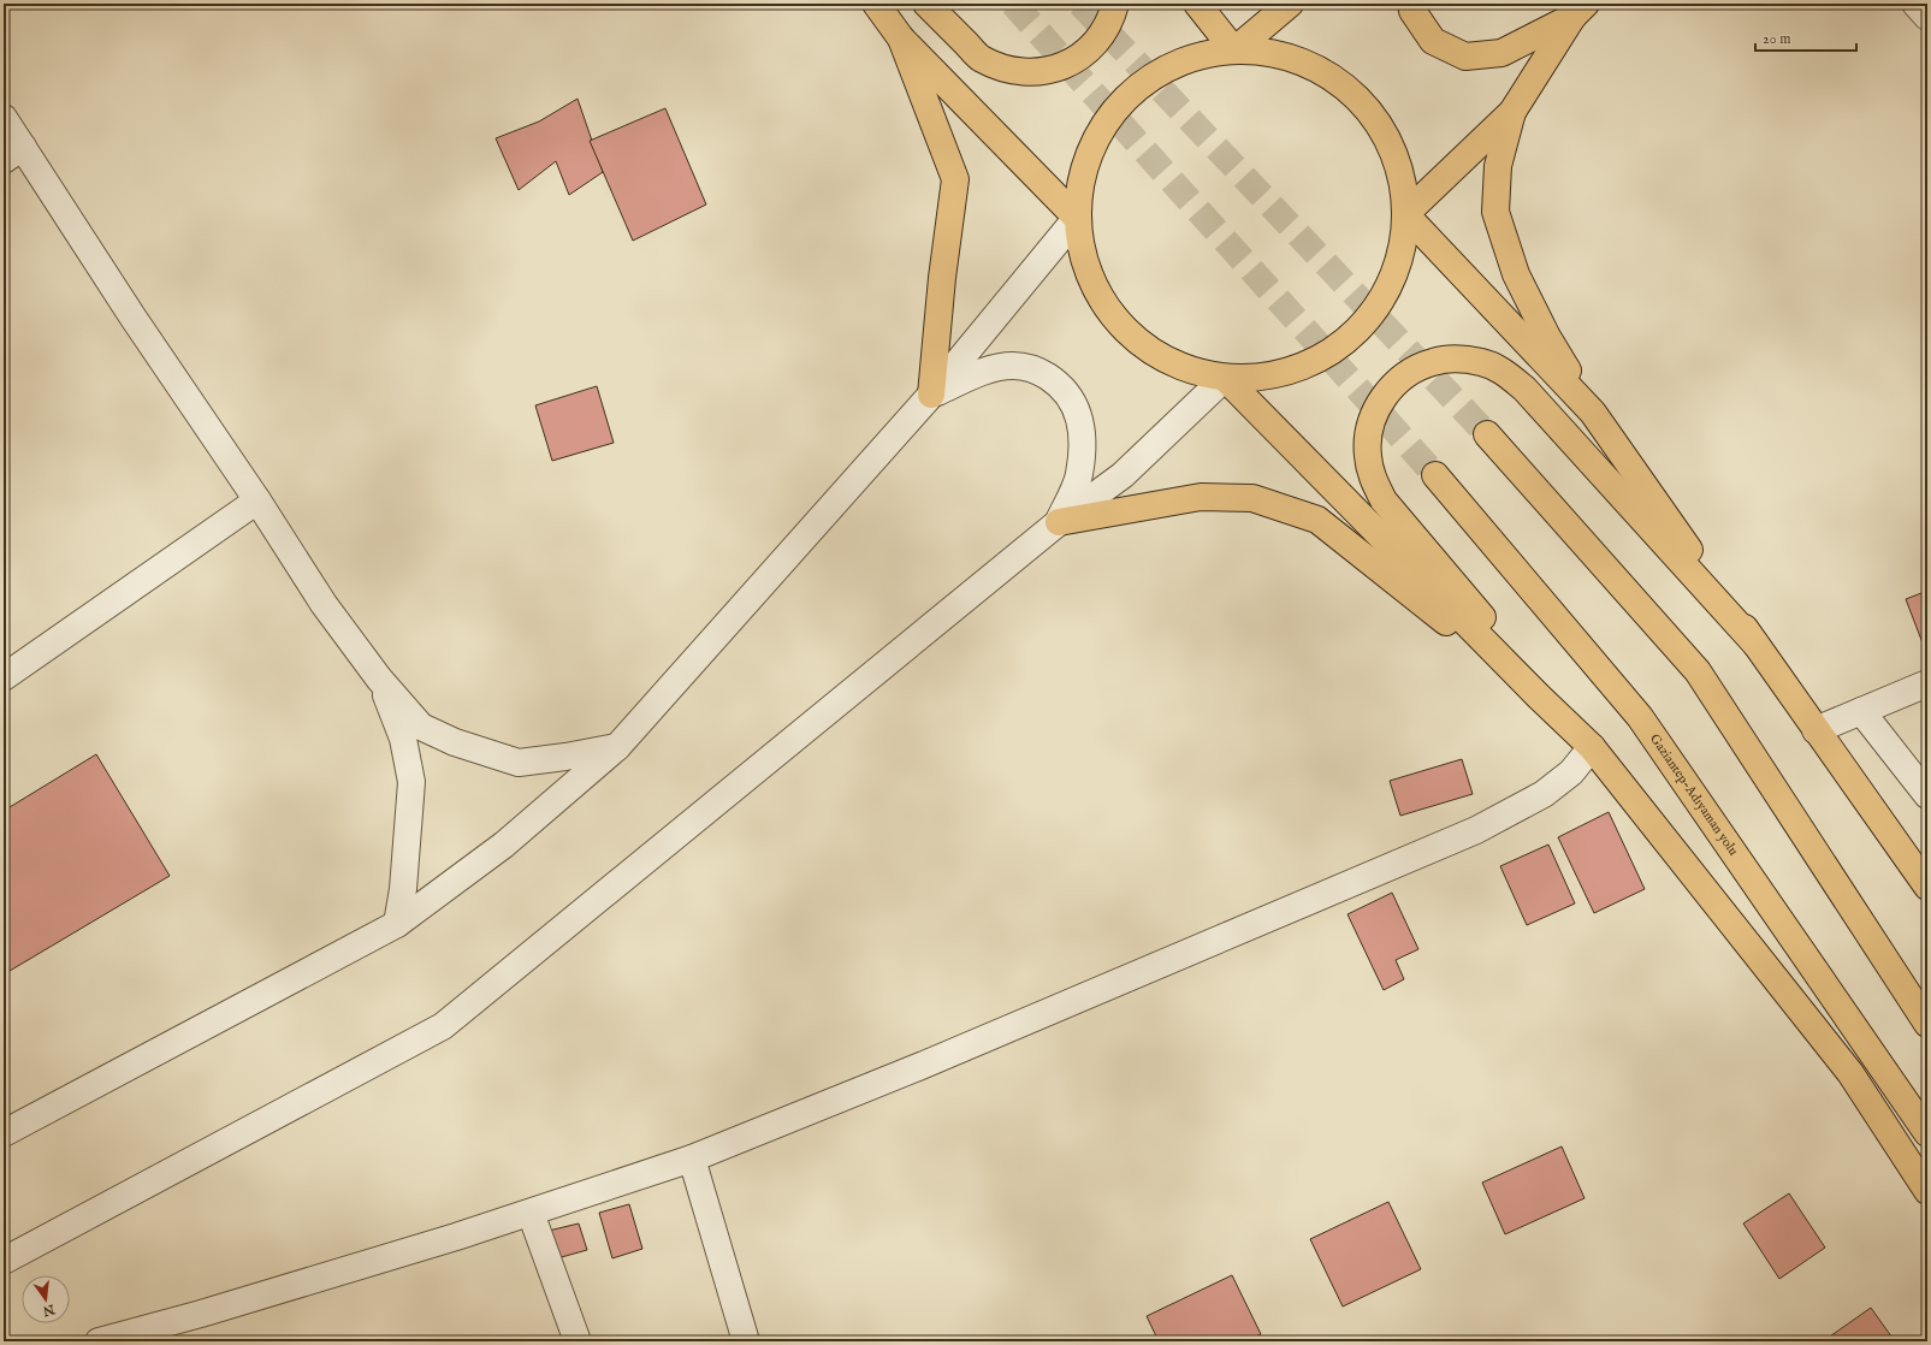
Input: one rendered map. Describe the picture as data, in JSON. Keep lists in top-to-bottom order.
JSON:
{
  "streets": {
    "main road": ["Gaziantep-Adıyaman yolu"]
  },
  "scale_bar": "20 m",
  "north": "bottom"
}
